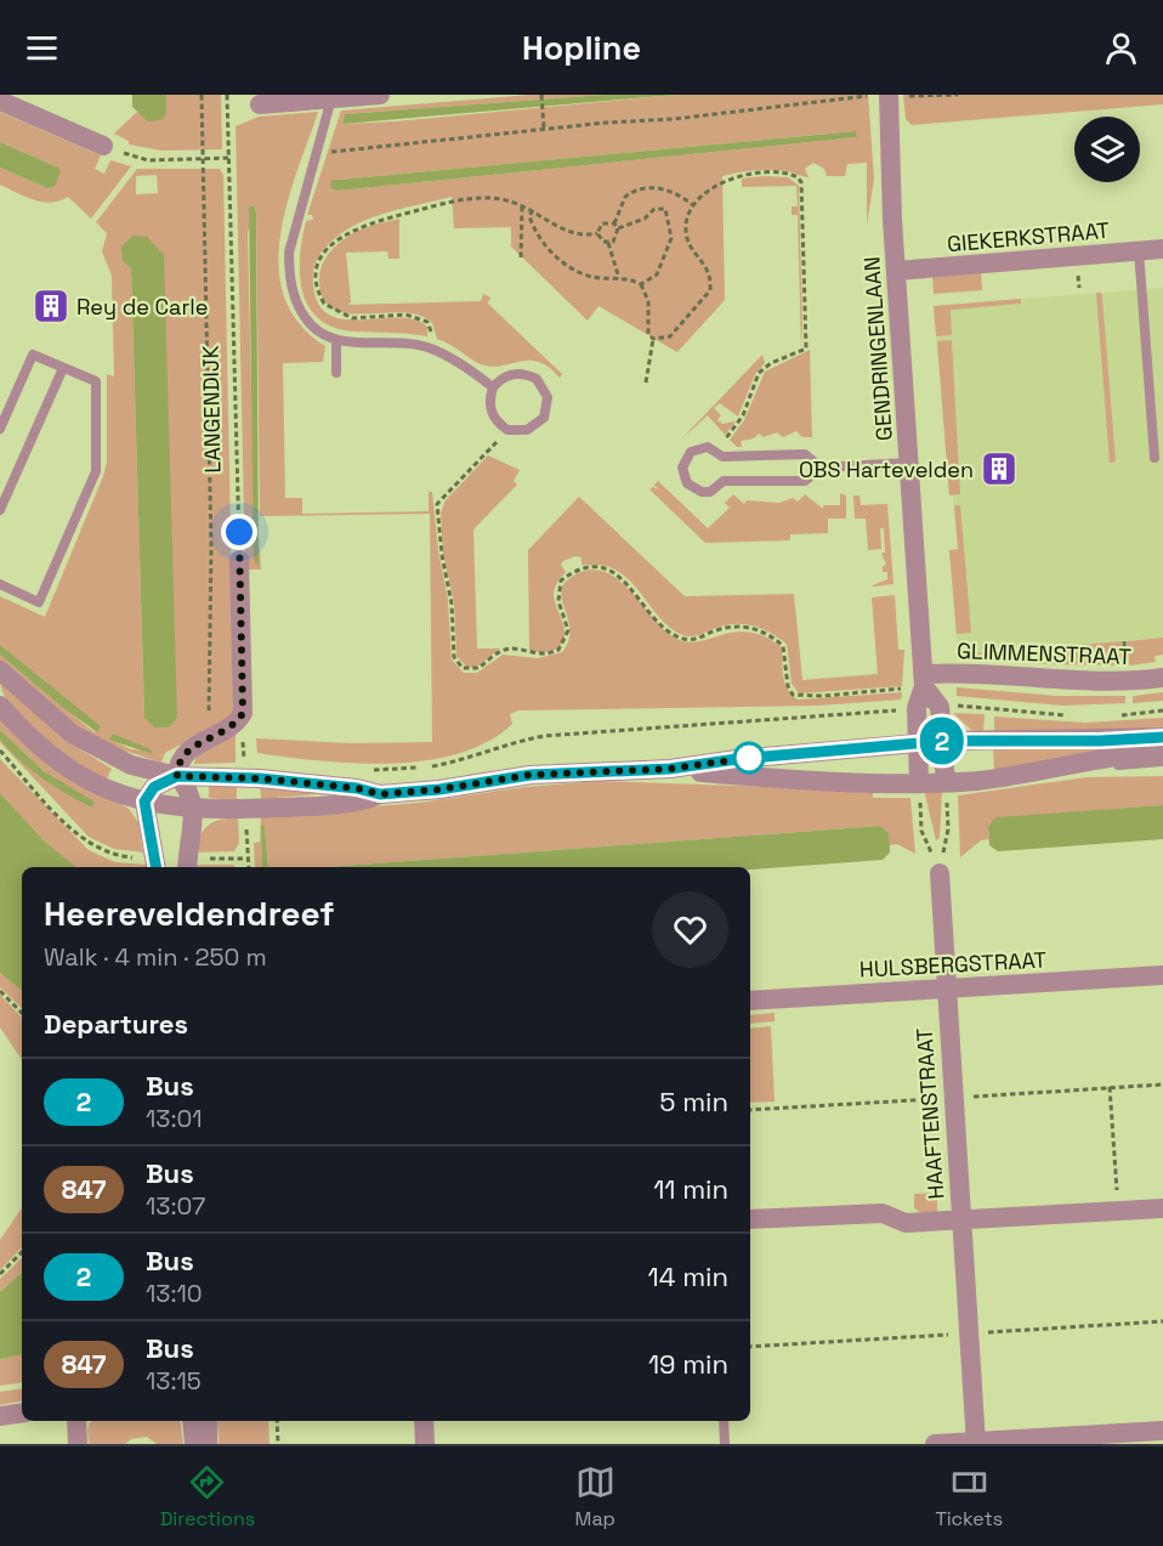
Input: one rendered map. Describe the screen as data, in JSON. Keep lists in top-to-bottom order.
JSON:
{
  "streets": {
    "street": [
      "GIEKERKSTRAAT",
      "GENDRINGENLAAN",
      "GLIMMENSTRAAT",
      "HULSBERGSTRAAT",
      "HAAFTENSTRAAT"
    ],
    "path": ["LANGENDIJK"]
  },
  "crossings": [
    ["GIEKERKSTRAAT", "GENDRINGENLAAN"],
    ["GENDRINGENLAAN", "GLIMMENSTRAAT"],
    ["HULSBERGSTRAAT", "HAAFTENSTRAAT"]
  ],
  "places": {
    "building": ["Rey de Carle", "OBS Hartevelden"]
  },
  "lines": ["bus line 2"],
  "page": {
    "header": "Hopline",
    "on_map": "2",
    "heading": [
      ["Heereveldendreef", "Walk · 4 min · 250 m"],
      "Departures"
    ],
    "list": [
      {
        "mark": "2",
        "name": "Bus",
        "note": "13:01",
        "value": "5 min"
      },
      {
        "mark": "847",
        "name": "Bus",
        "note": "13:07",
        "value": "11 min"
      },
      {
        "mark": "2",
        "name": "Bus",
        "note": "13:10",
        "value": "14 min"
      },
      {
        "mark": "847",
        "name": "Bus",
        "note": "13:15",
        "value": "19 min"
      }
    ],
    "tabs": ["Directions", "Map", "Tickets"]
  }
}
